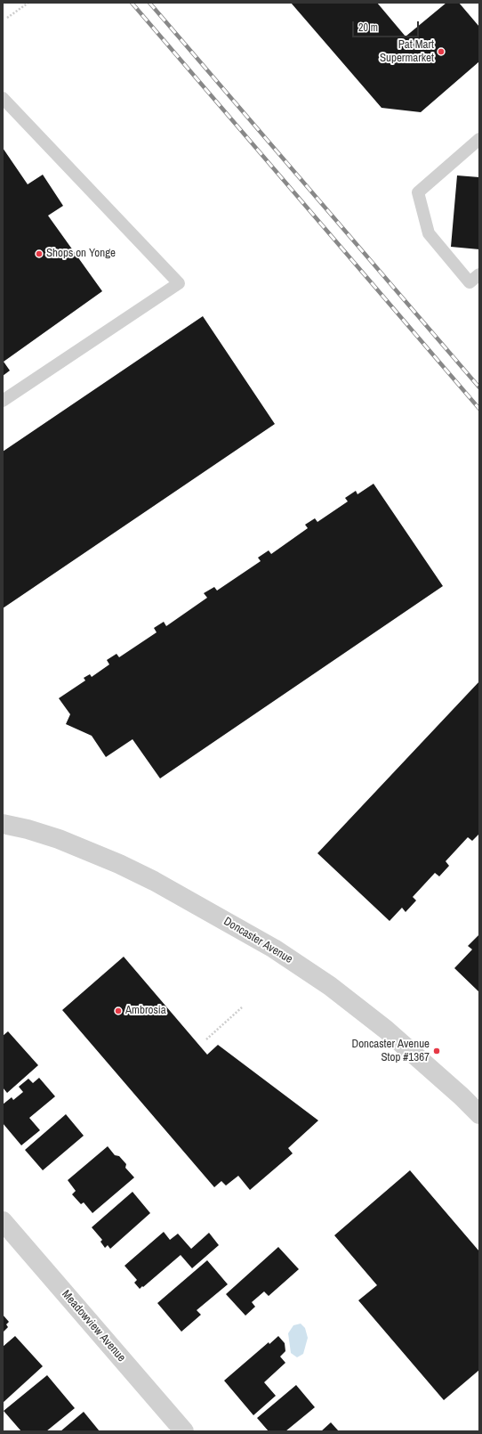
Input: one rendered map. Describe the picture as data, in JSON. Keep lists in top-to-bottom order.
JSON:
{
  "streets": {
    "street": ["Doncaster Avenue", "Meadowview Avenue"]
  },
  "places": [
    "Pat Mart Supermarket",
    "Shops on Yonge",
    "Ambrosia",
    "Doncaster Avenue Stop #1367"
  ],
  "scale_bar": "20 m"
}
